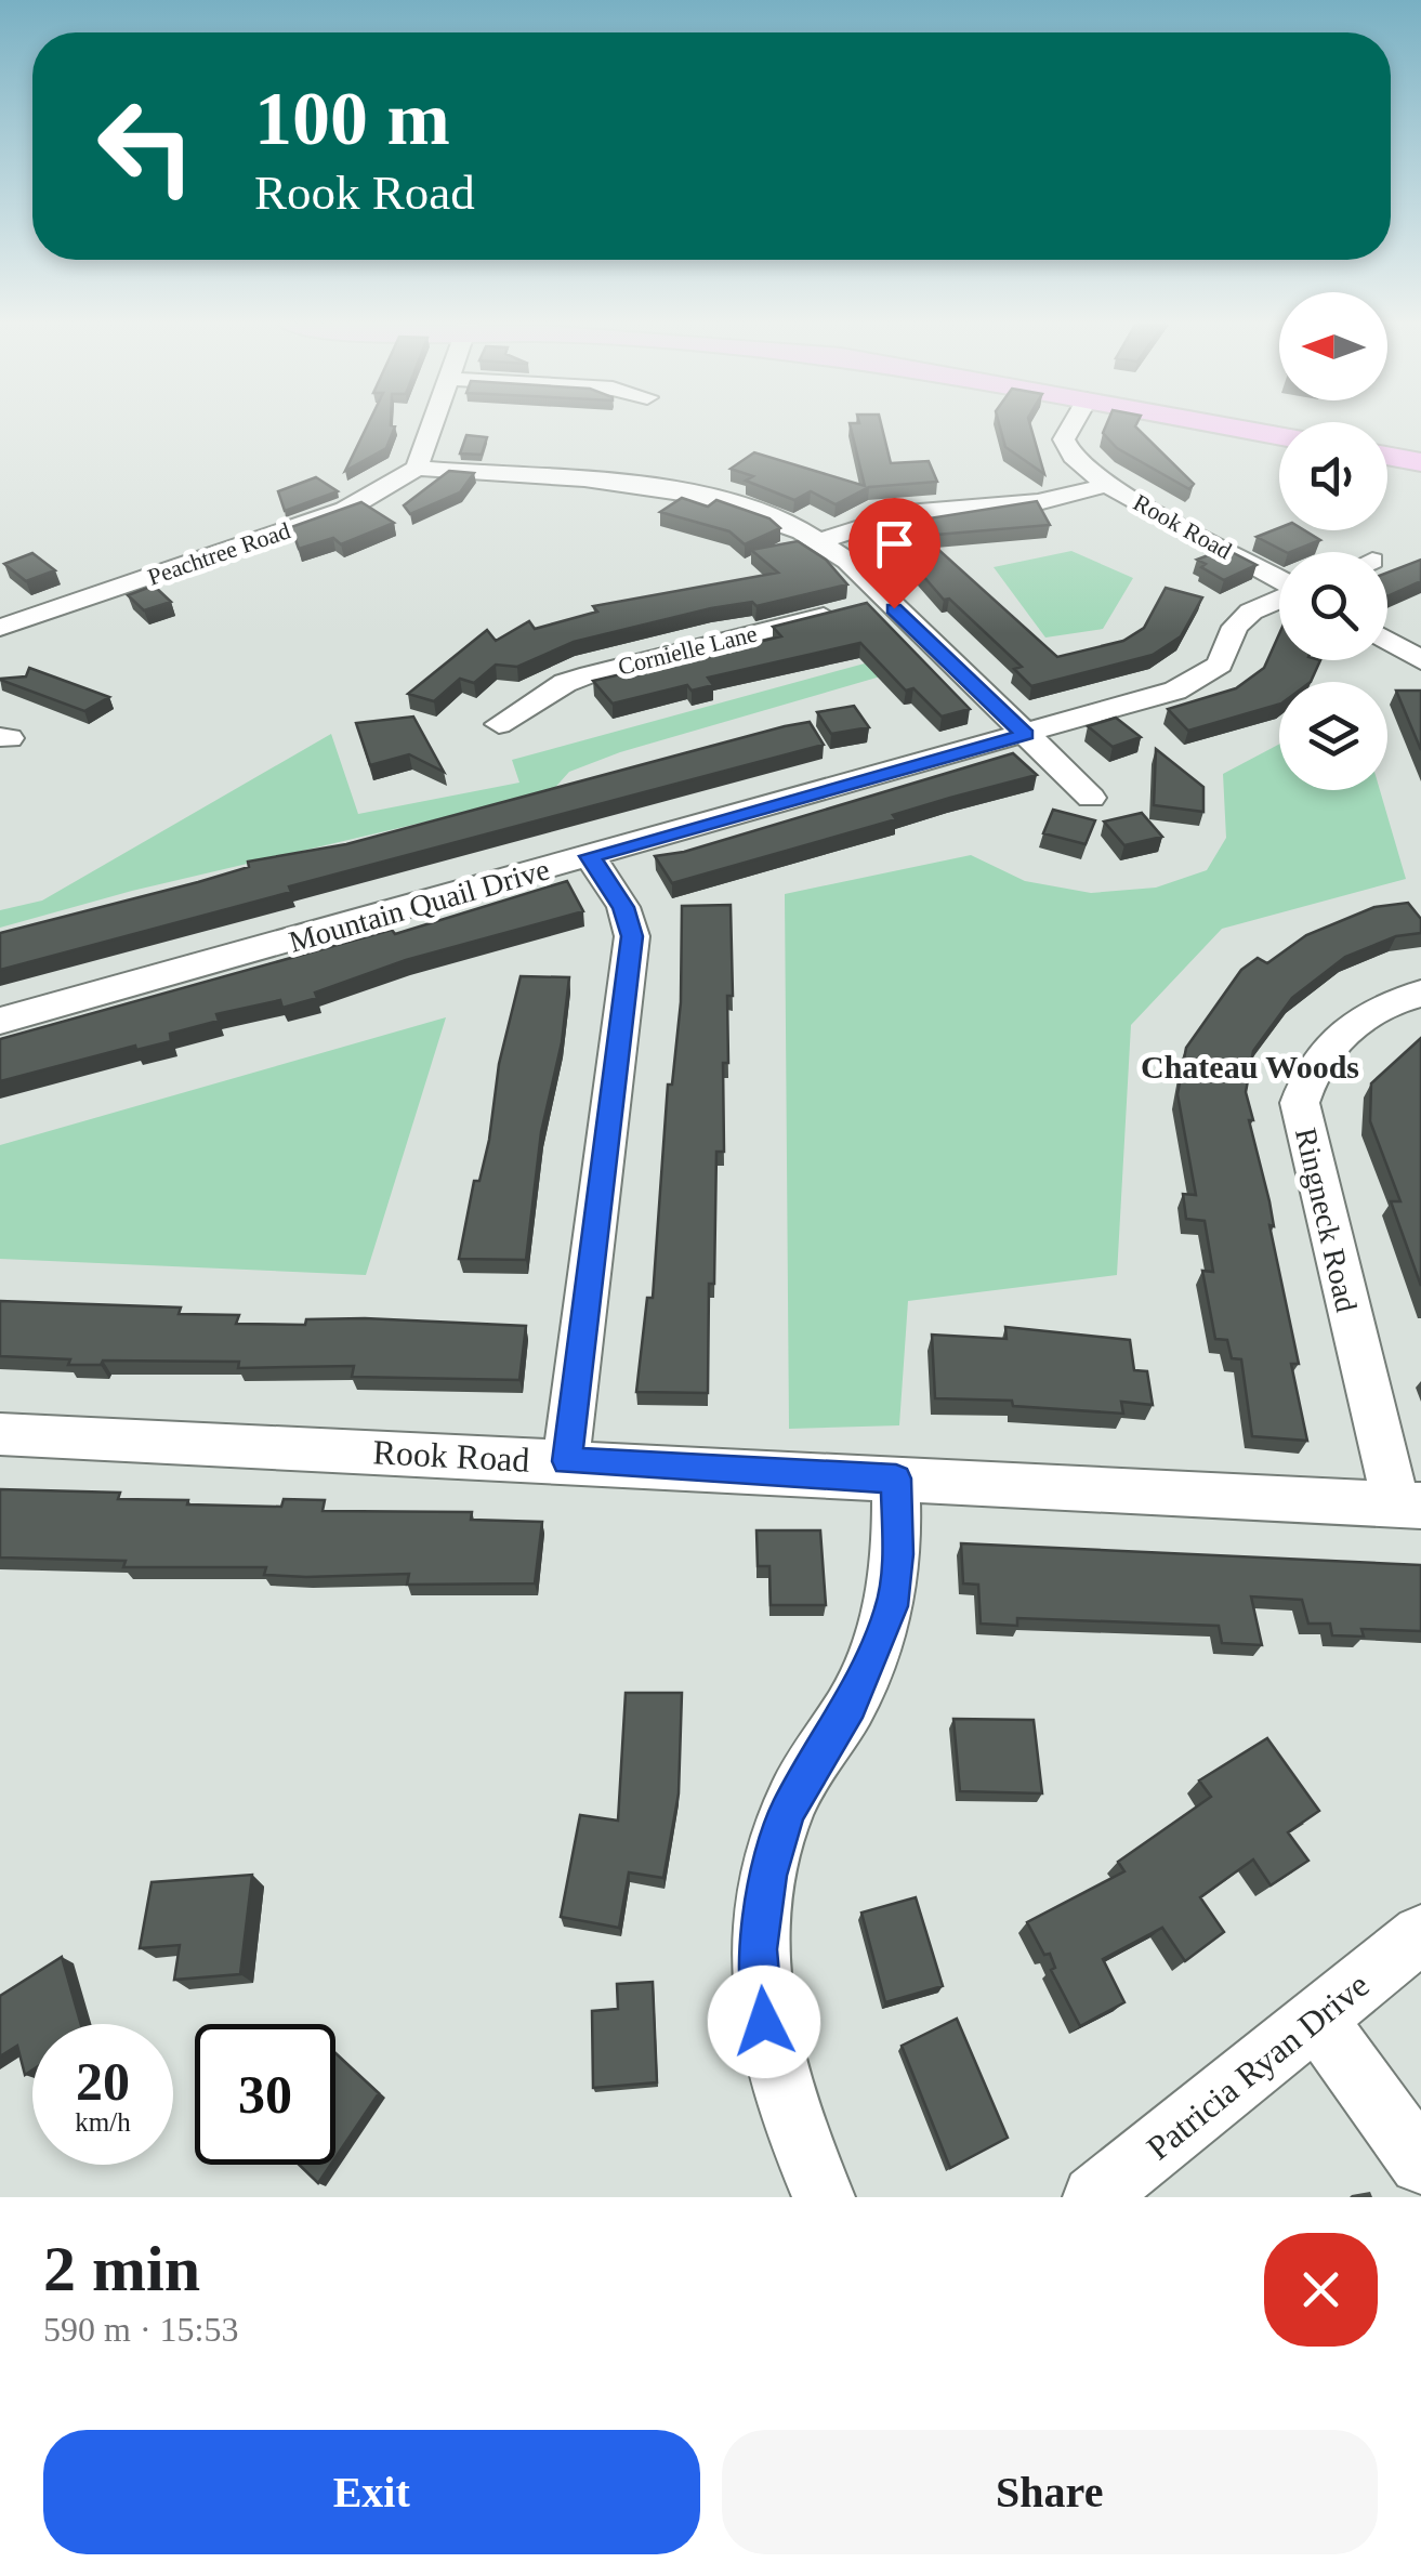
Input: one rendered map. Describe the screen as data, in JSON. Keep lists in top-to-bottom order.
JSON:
{
  "streets": {
    "street": [
      "Rook Road",
      "Peachtree Road",
      "Cornielle Lane",
      "Mountain Quail Drive",
      "Ringneck Road",
      "Patricia Ryan Drive"
    ]
  },
  "crossings": [
    ["Rook Road", "Ringneck Road"]
  ],
  "districts": ["Chateau Woods"],
  "north": "left",
  "page": {
    "turn": ["100 m", "Rook Road"],
    "speed": "20 km/h",
    "limit": "30",
    "heading": ["2 min", "590 m · 15:53"],
    "buttons": ["Exit", "Share"]
  }
}
